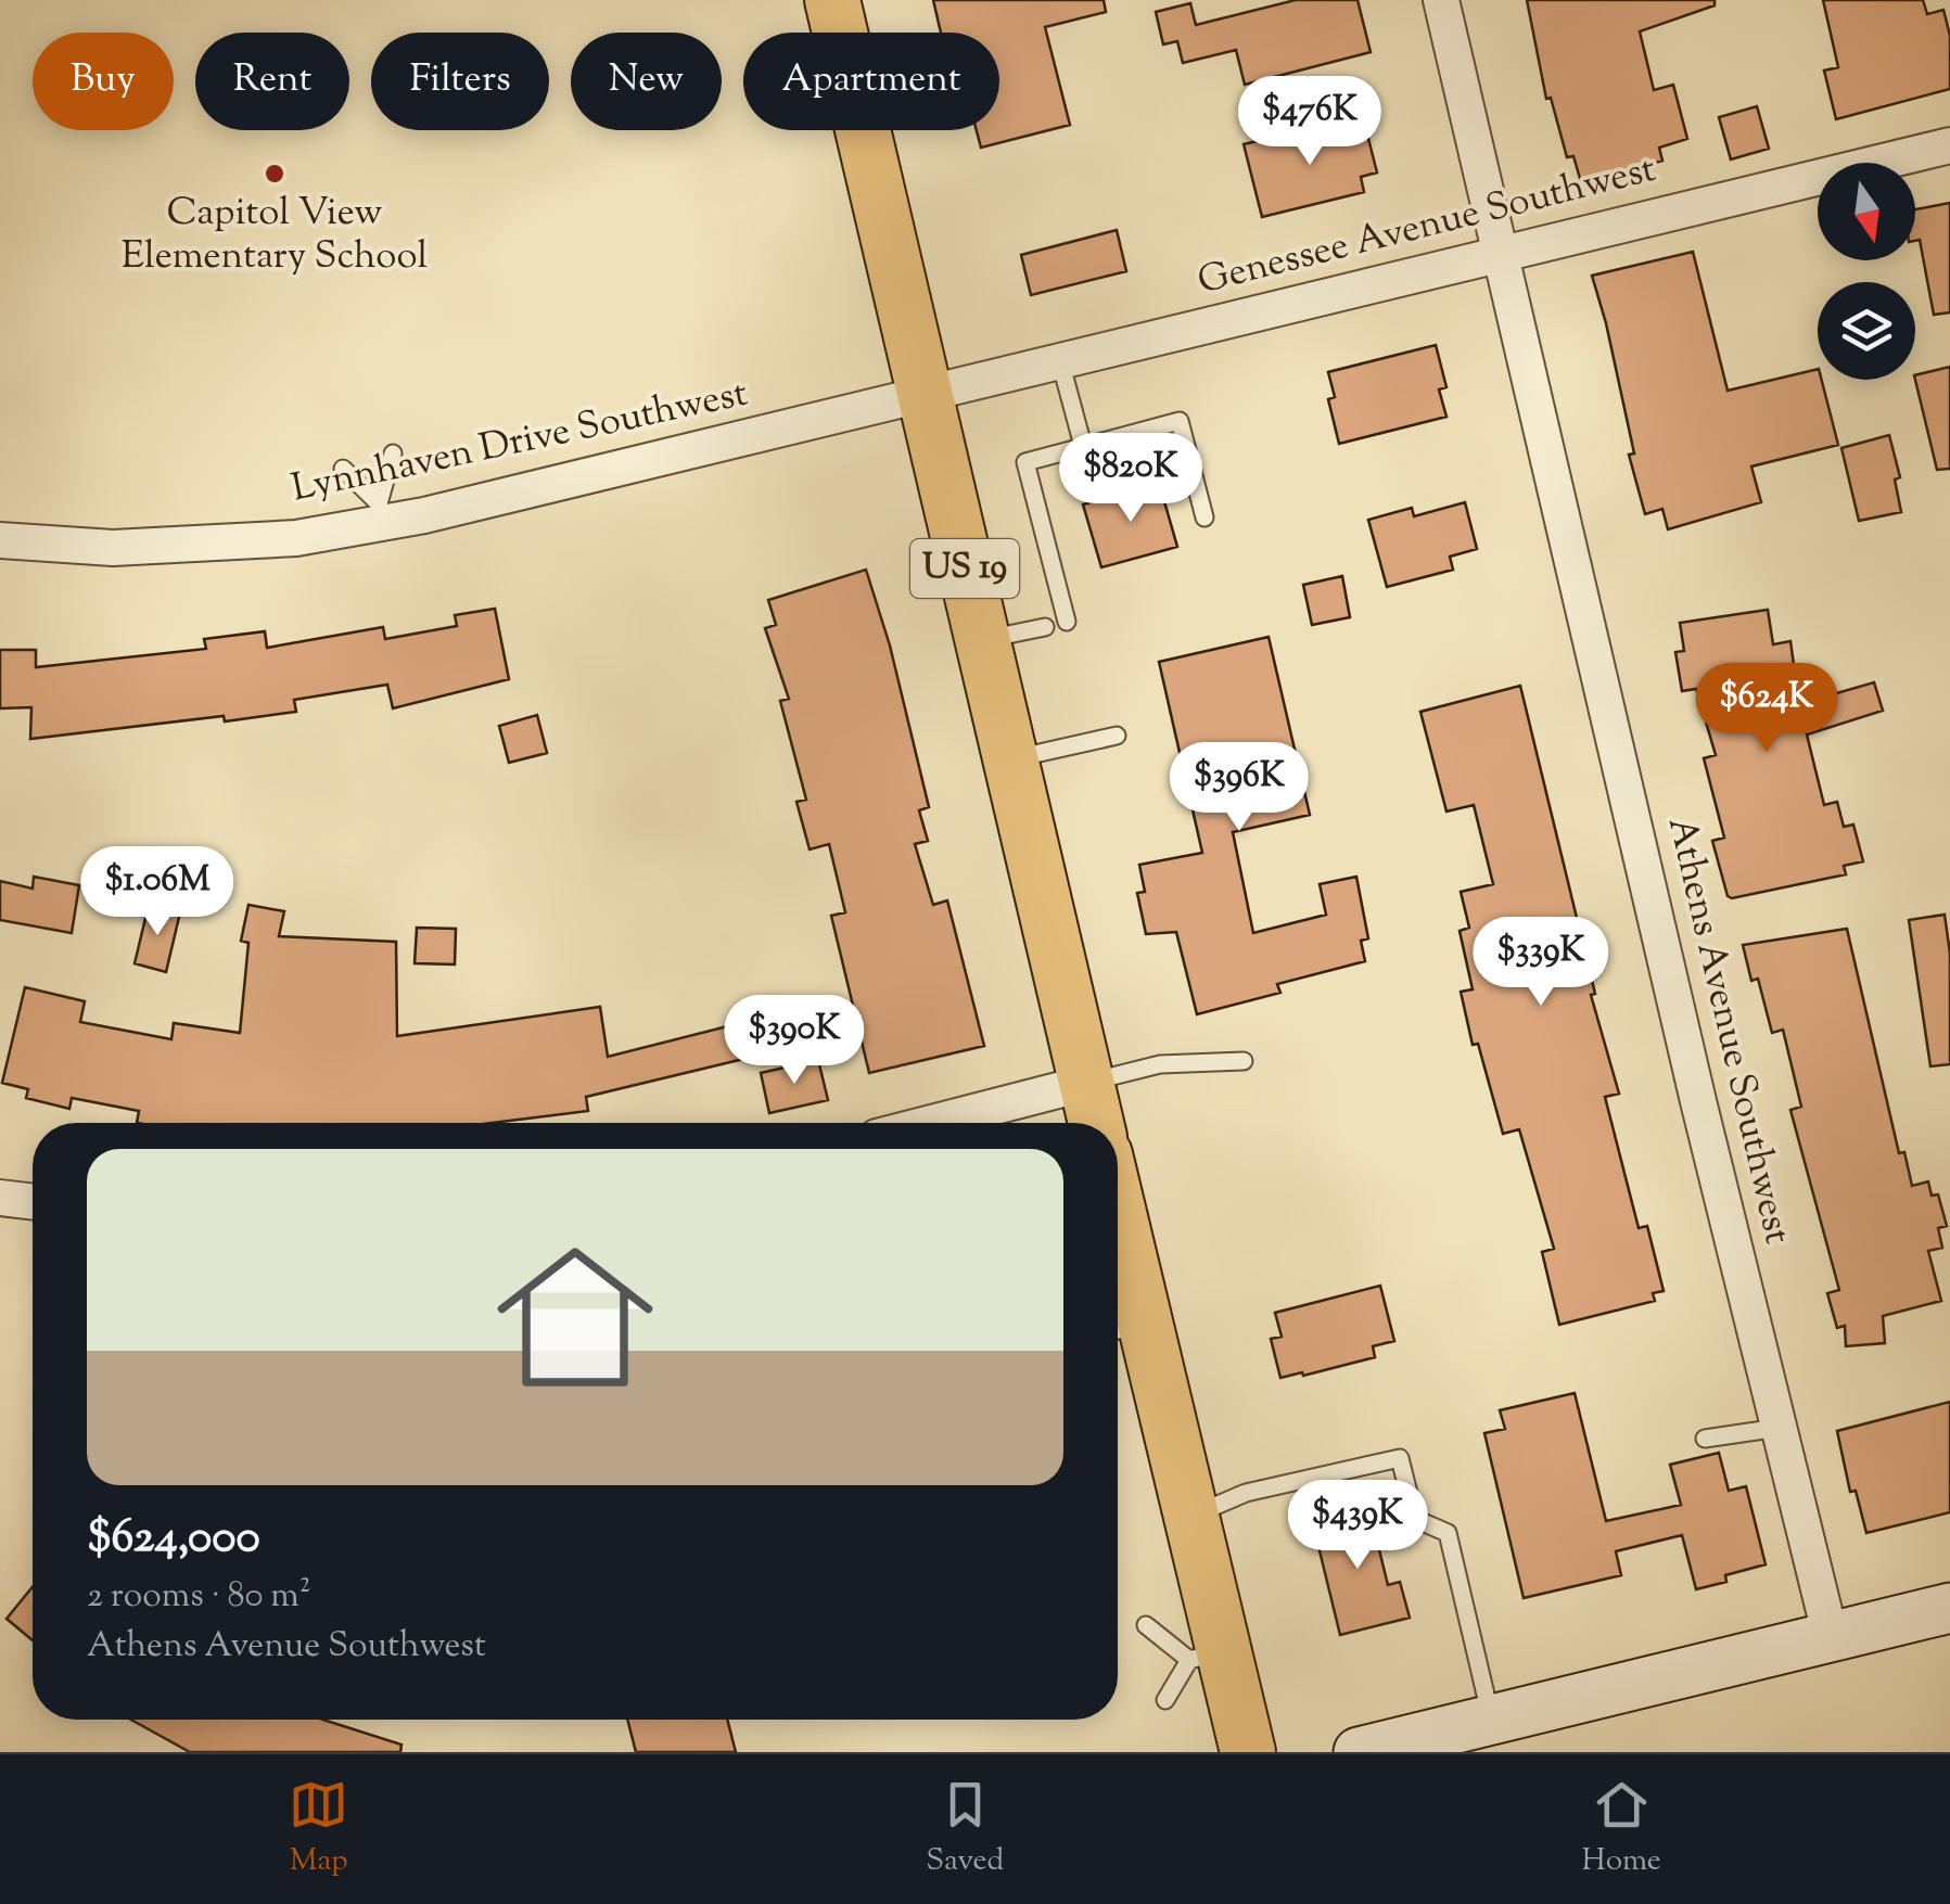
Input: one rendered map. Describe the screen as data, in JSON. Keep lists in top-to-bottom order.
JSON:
{
  "streets": {
    "main road": ["US 19"],
    "street": ["Genessee Avenue Southwest", "Lynnhaven Drive Southwest", "Athens Avenue Southwest"]
  },
  "crossings": [
    ["Genessee Avenue Southwest", "Lynnhaven Drive Southwest"],
    ["Genessee Avenue Southwest", "US 19"],
    ["Genessee Avenue Southwest", "Athens Avenue Southwest"],
    ["Lynnhaven Drive Southwest", "US 19"]
  ],
  "places": ["Capitol View Elementary School"],
  "north": "bottom",
  "page": {
    "chip": [
      "Buy",
      "Rent",
      "Filters",
      "New",
      "Apartment"
    ],
    "price": [
      "$476K",
      "$820K",
      "$624K",
      "$396K",
      "$1.06M",
      "$339K",
      "$390K",
      "$439K"
    ],
    "list": [
      {
        "name": "$624,000",
        "note": "2 rooms · 80 m² · Athens Avenue Southwest"
      }
    ],
    "tabs": ["Map", "Saved", "Home"]
  }
}
